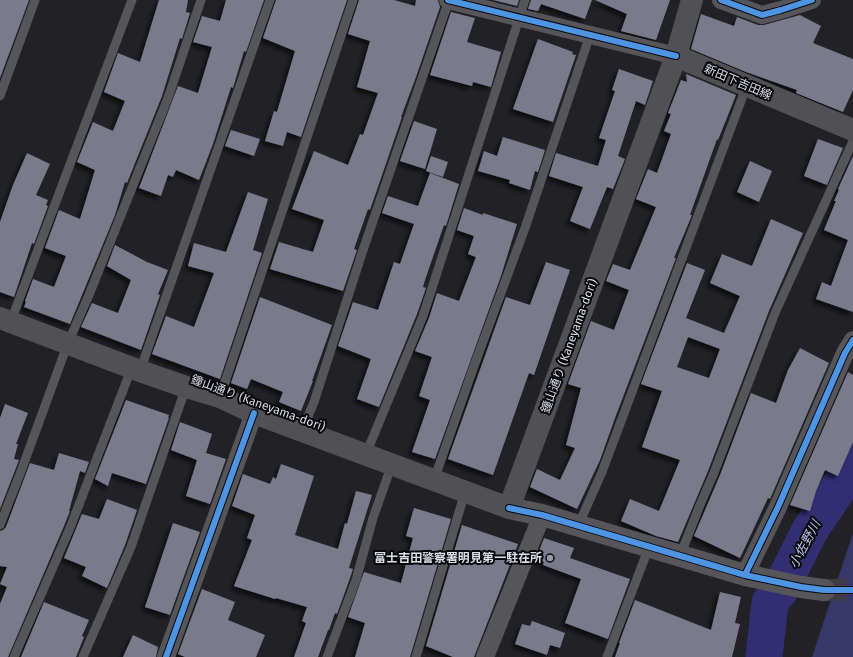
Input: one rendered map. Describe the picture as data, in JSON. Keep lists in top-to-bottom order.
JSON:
{
  "streets": {
    "main road": ["新田下吉田線", "鐘山通り (Kaneyama-dori)"]
  },
  "crossings": [
    ["新田下吉田線", "鐘山通り (Kaneyama-dori)"]
  ],
  "water": ["小佐野川"],
  "places": ["富士吉田警察署明見第一駐在所"]
}
